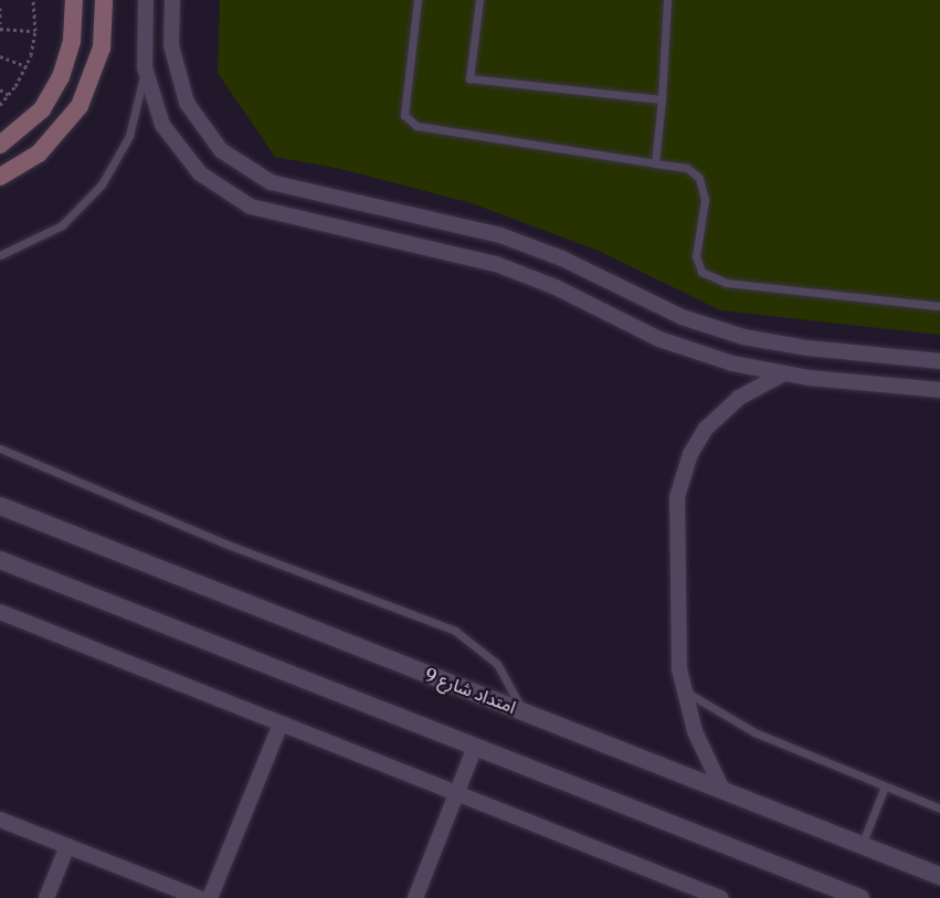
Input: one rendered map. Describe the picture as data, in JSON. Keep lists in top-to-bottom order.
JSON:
{
  "streets": {
    "street": ["امتداد شارع 9"]
  }
}
